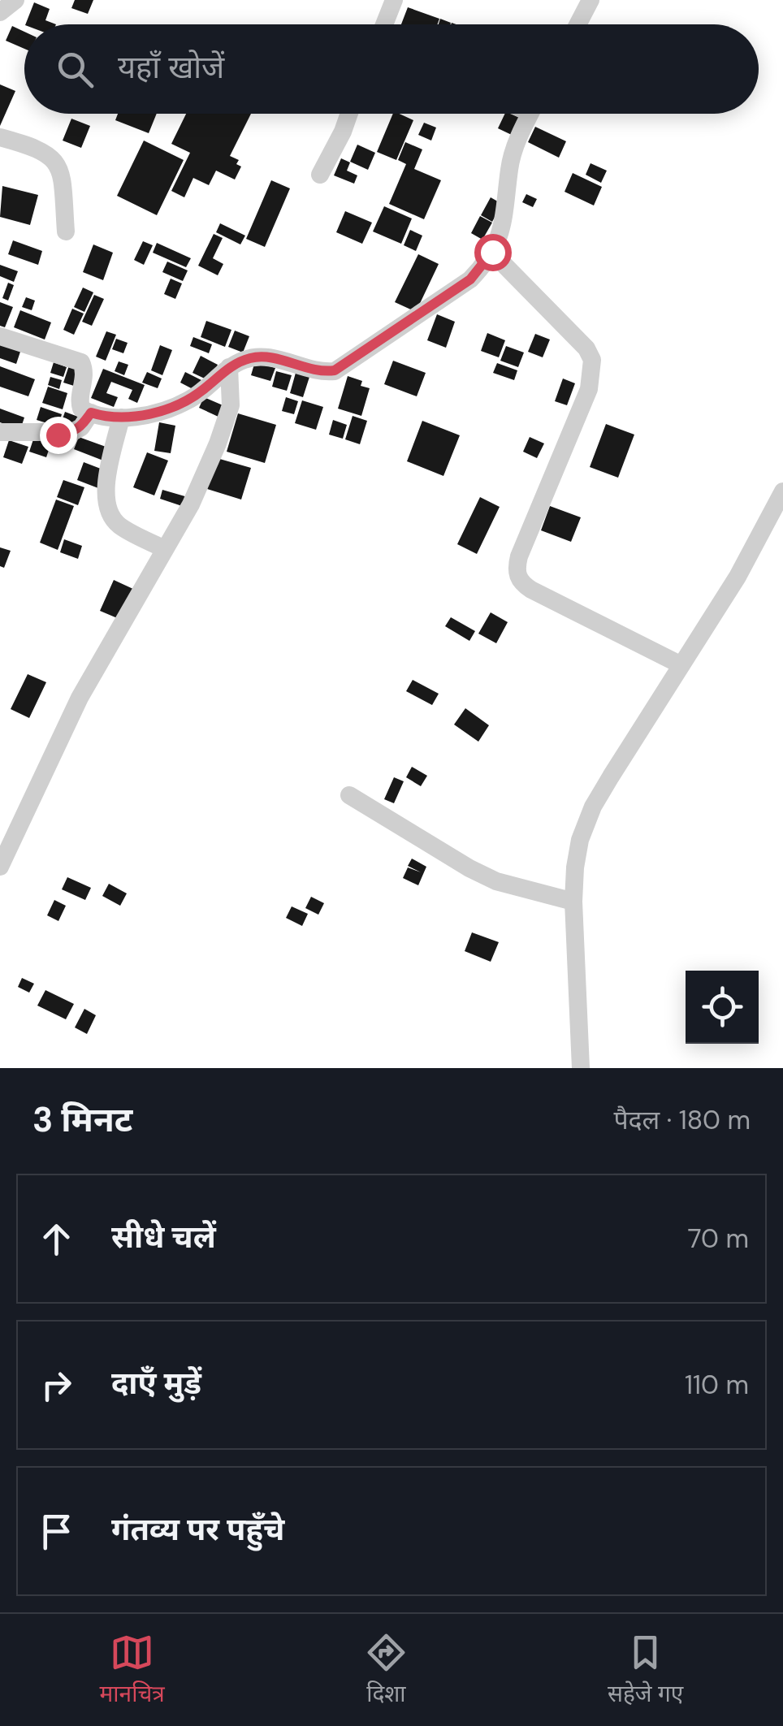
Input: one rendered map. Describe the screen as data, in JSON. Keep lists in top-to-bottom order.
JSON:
{
  "page": {
    "search": "यहाँ खोजें",
    "heading": ["3 मिनट", "पैदल · 180 m"],
    "list": [
      ["सीधे चलें", "70 m"],
      ["दाएँ मुड़ें", "110 m"],
      "गंतव्य पर पहुँचे"
    ],
    "nav": ["मानचित्र", "दिशा", "सहेजे गए"]
  }
}
